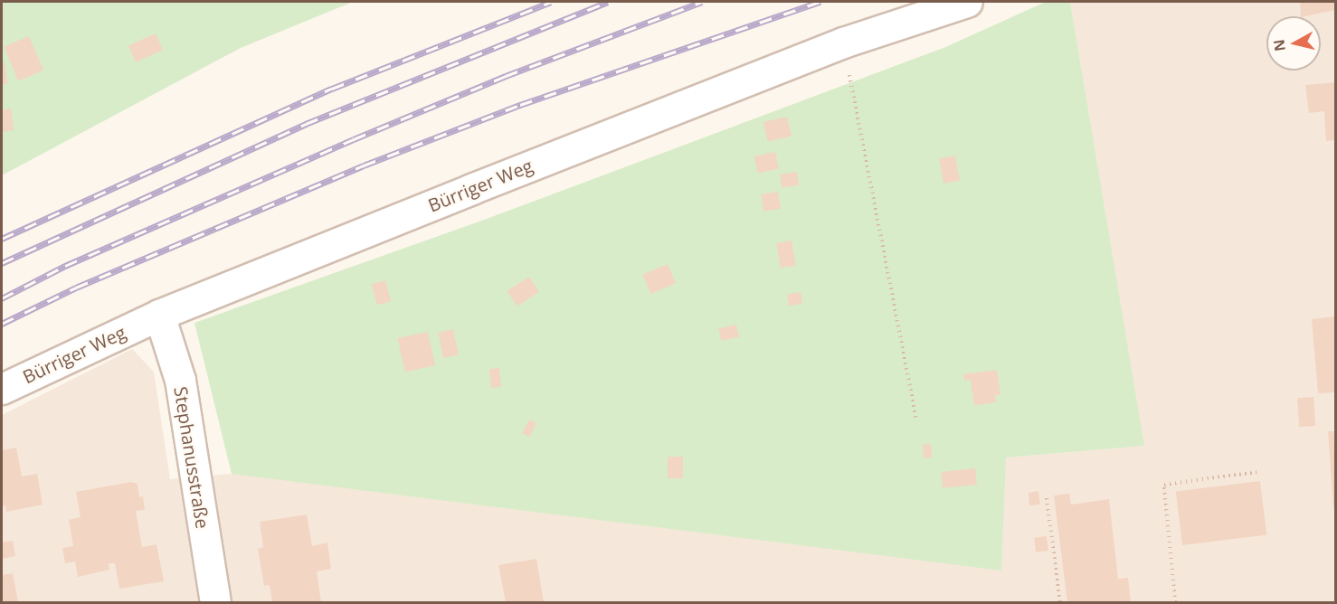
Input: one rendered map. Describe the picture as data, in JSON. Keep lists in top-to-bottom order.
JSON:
{
  "streets": {
    "street": ["Bürriger Weg", "Stephanusstraße"]
  },
  "crossings": [
    ["Bürriger Weg", "Stephanusstraße"]
  ],
  "north": "left"
}
